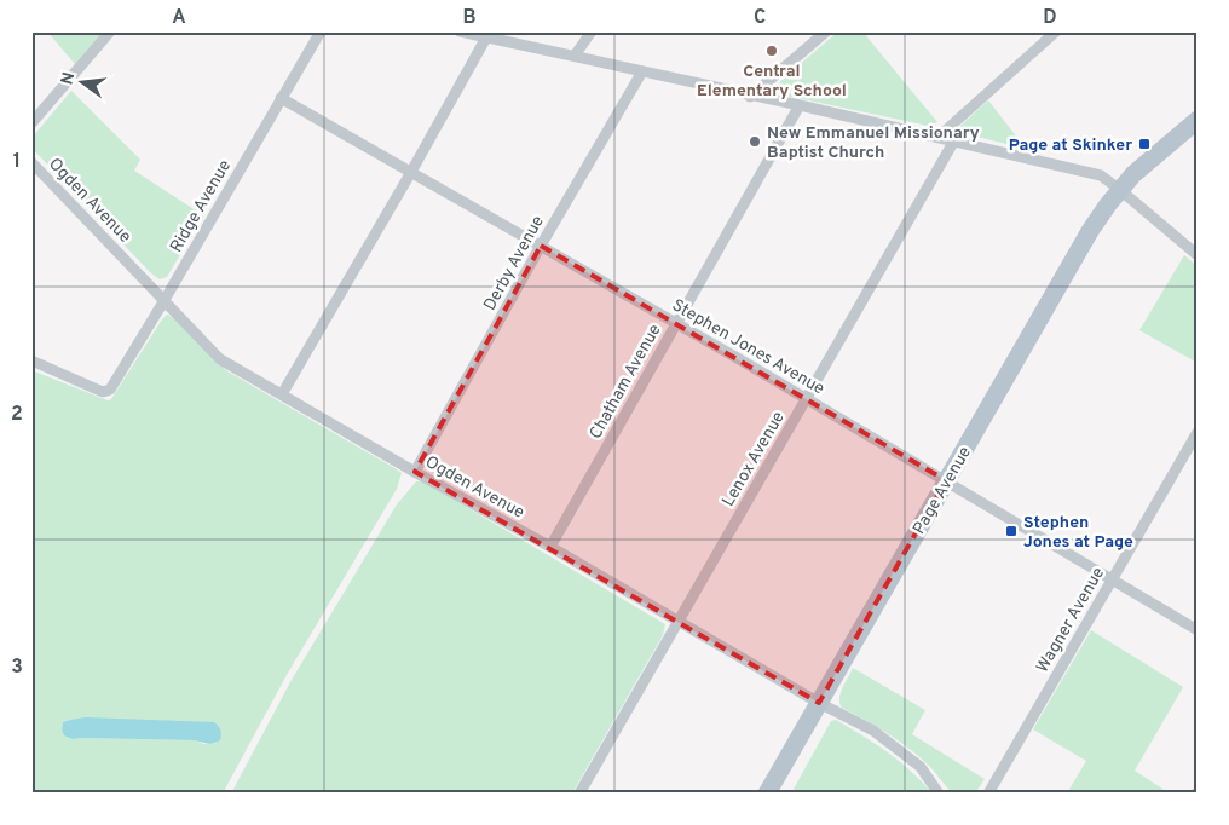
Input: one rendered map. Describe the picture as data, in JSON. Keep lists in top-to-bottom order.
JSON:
{
  "streets": {
    "main road": ["Page Avenue"],
    "street": [
      "Ogden Avenue",
      "Ridge Avenue",
      "Derby Avenue",
      "Stephen Jones Avenue",
      "Chatham Avenue",
      "Lenox Avenue",
      "Wagner Avenue"
    ]
  },
  "crossings": [
    ["Ogden Avenue", "Ridge Avenue"],
    ["Ogden Avenue", "Derby Avenue"],
    ["Ogden Avenue", "Chatham Avenue"],
    ["Ogden Avenue", "Lenox Avenue"],
    ["Ogden Avenue", "Page Avenue"],
    ["Ridge Avenue", "Stephen Jones Avenue"],
    ["Derby Avenue", "Stephen Jones Avenue"],
    ["Stephen Jones Avenue", "Chatham Avenue"],
    ["Stephen Jones Avenue", "Lenox Avenue"],
    ["Stephen Jones Avenue", "Page Avenue"],
    ["Stephen Jones Avenue", "Wagner Avenue"]
  ],
  "places": {
    "other": ["Central Elementary School", "New Emmanuel Missionary Baptist Church"],
    "transit": ["Page at Skinker", "Stephen Jones at Page"]
  },
  "north": "left",
  "grid": {
    "columns": [
      "A",
      "B",
      "C",
      "D"
    ],
    "rows": ["1", "2", "3"]
  }
}
